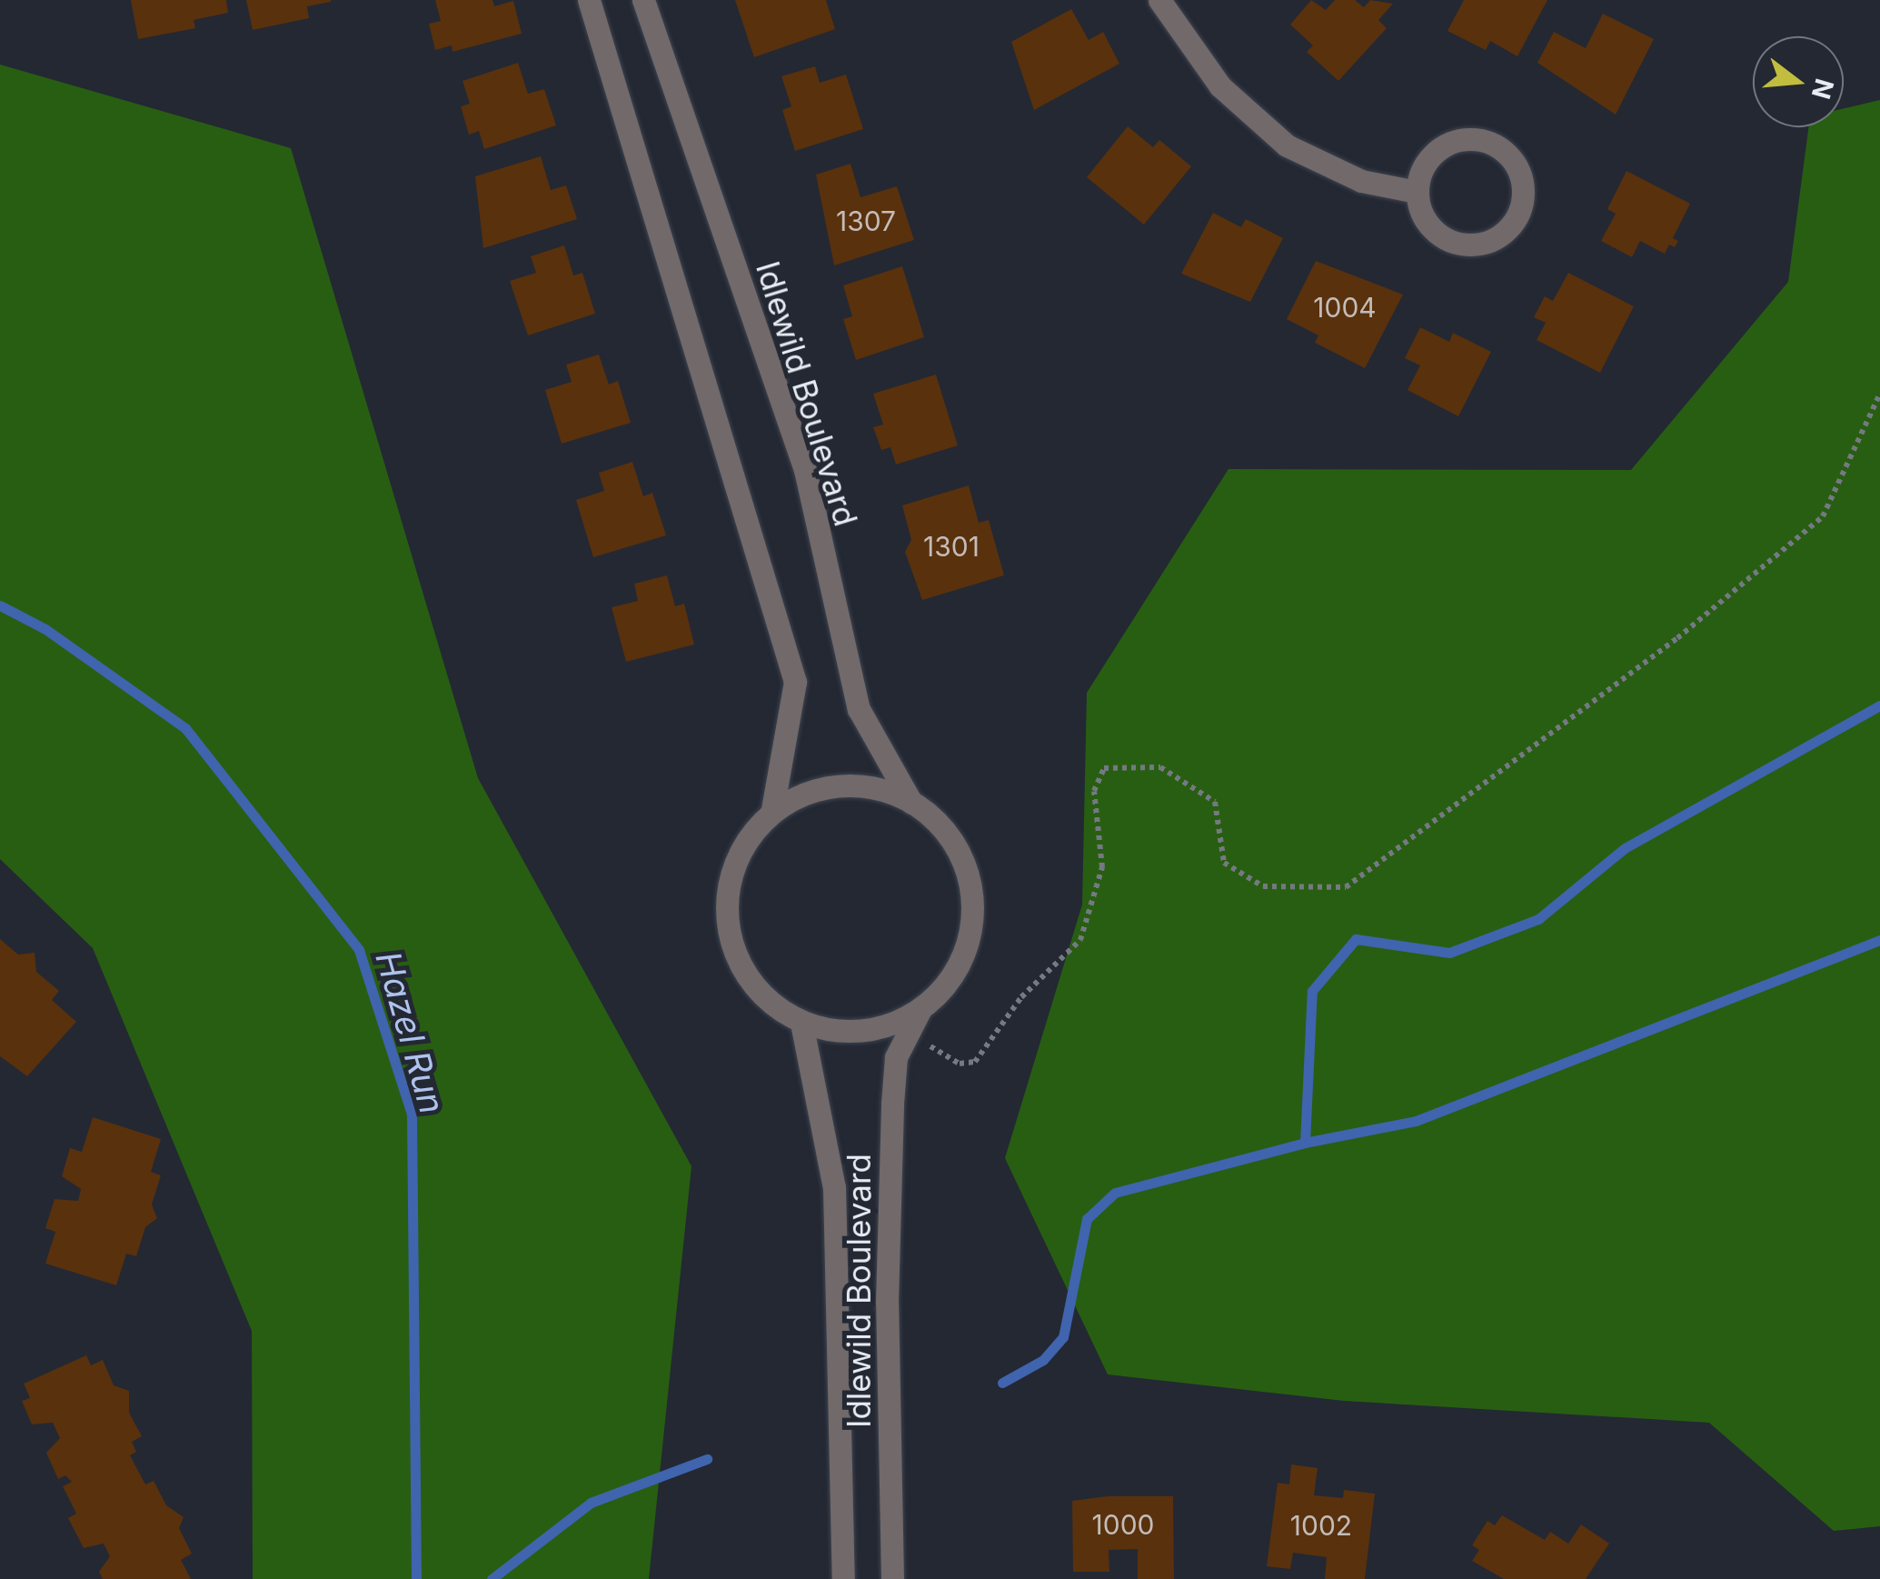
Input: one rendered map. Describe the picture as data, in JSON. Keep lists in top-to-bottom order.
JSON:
{
  "streets": {
    "street": ["Idlewild Boulevard"]
  },
  "water": ["Hazel Run"],
  "house_numbers": [
    "1307",
    "1004",
    "1301",
    "1000",
    "1002"
  ],
  "north": "right"
}
